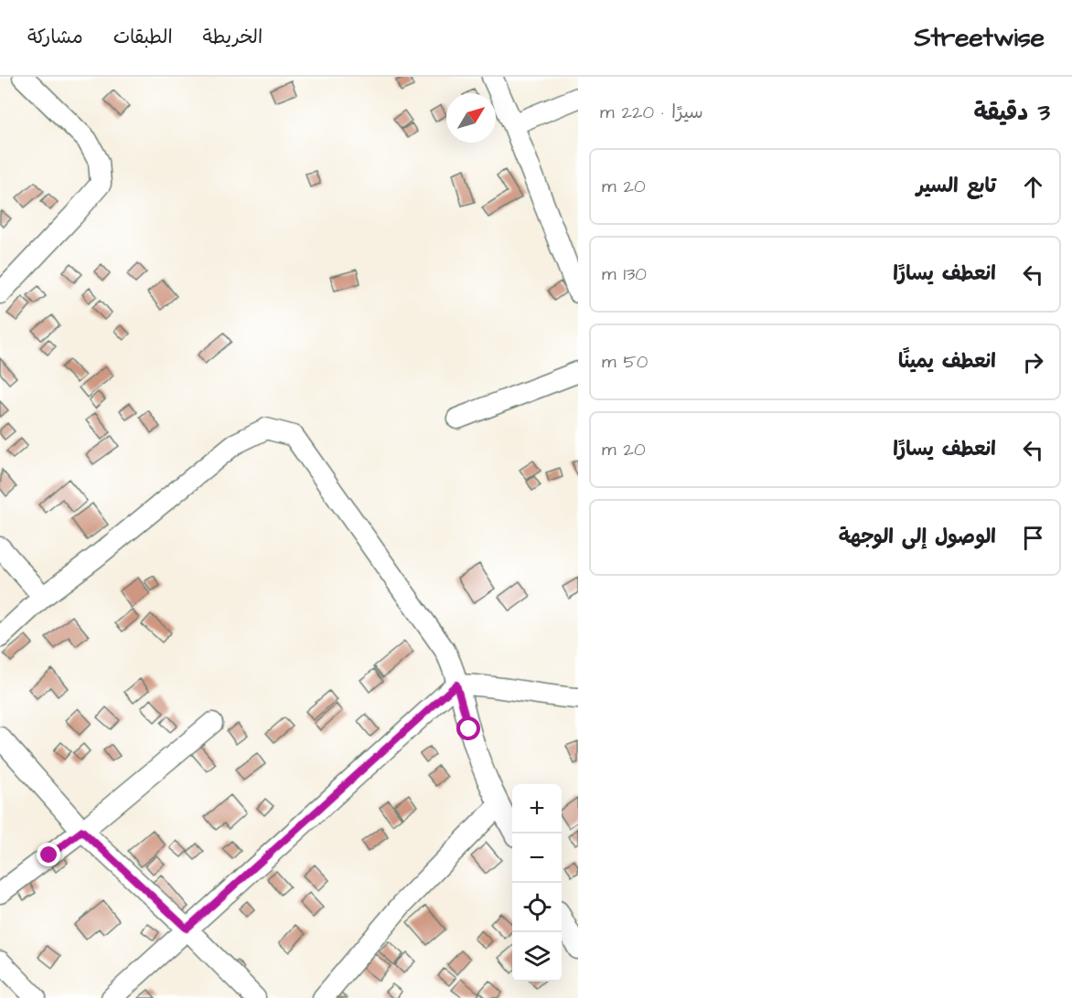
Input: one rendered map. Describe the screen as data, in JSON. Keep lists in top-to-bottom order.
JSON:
{
  "north": "top right",
  "page": {
    "header": "Streetwise",
    "nav": ["الخريطة", "الطبقات", "مشاركة"],
    "heading": ["3 دقيقة", "سيرًا · 220 m"],
    "list": [
      ["تابع السير", "20 m"],
      ["انعطف يسارًا", "130 m"],
      ["انعطف يمينًا", "50 m"],
      ["انعطف يسارًا", "20 m"],
      "الوصول إلى الوجهة"
    ],
    "map_buttons": ["+", "−"]
  }
}
